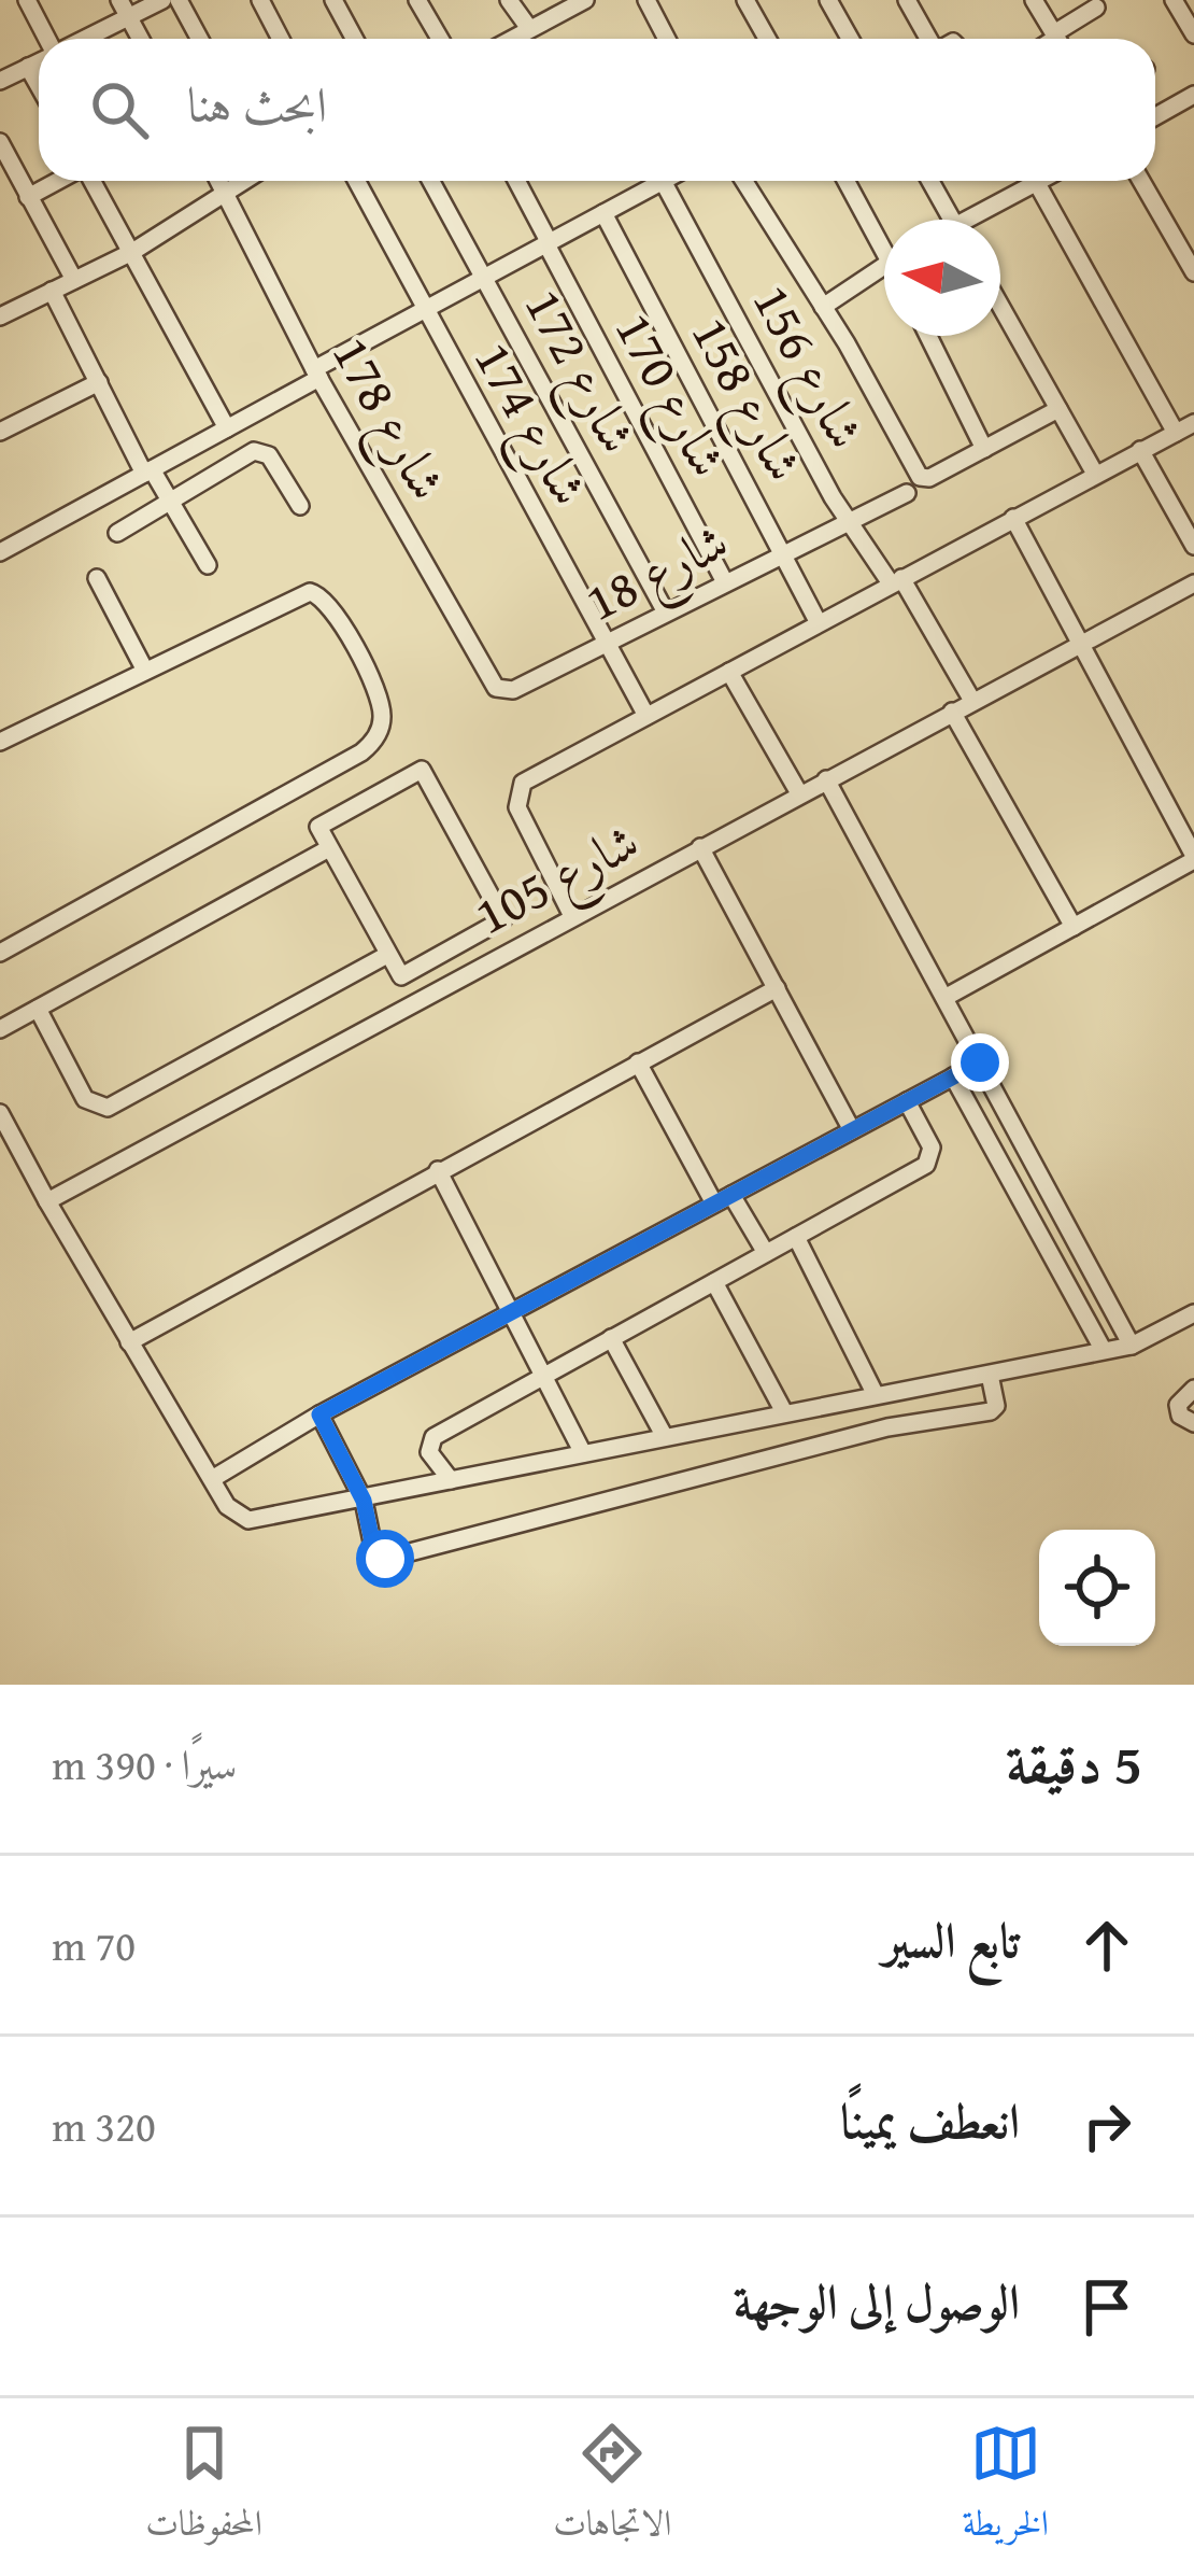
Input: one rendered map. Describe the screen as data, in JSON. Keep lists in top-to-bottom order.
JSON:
{
  "streets": {
    "street": [
      "شارع 156",
      "شارع 172",
      "شارع 170",
      "شارع 158",
      "شارع 178",
      "شارع 174",
      "شارع 18",
      "شارع 105"
    ]
  },
  "crossings": [
    ["شارع 156", "شارع 18"],
    ["شارع 156", "شارع 105"],
    ["شارع 172", "شارع 18"],
    ["شارع 170", "شارع 18"],
    ["شارع 158", "شارع 18"],
    ["شارع 178", "شارع 18"],
    ["شارع 174", "شارع 18"]
  ],
  "north": "left",
  "page": {
    "search": "ابحث هنا",
    "heading": ["5 دقيقة", "سيرًا · 390 m"],
    "list": [
      ["تابع السير", "70 m"],
      ["انعطف يمينًا", "320 m"],
      "الوصول إلى الوجهة"
    ],
    "nav": ["الخريطة", "الاتجاهات", "المحفوظات"]
  }
}
